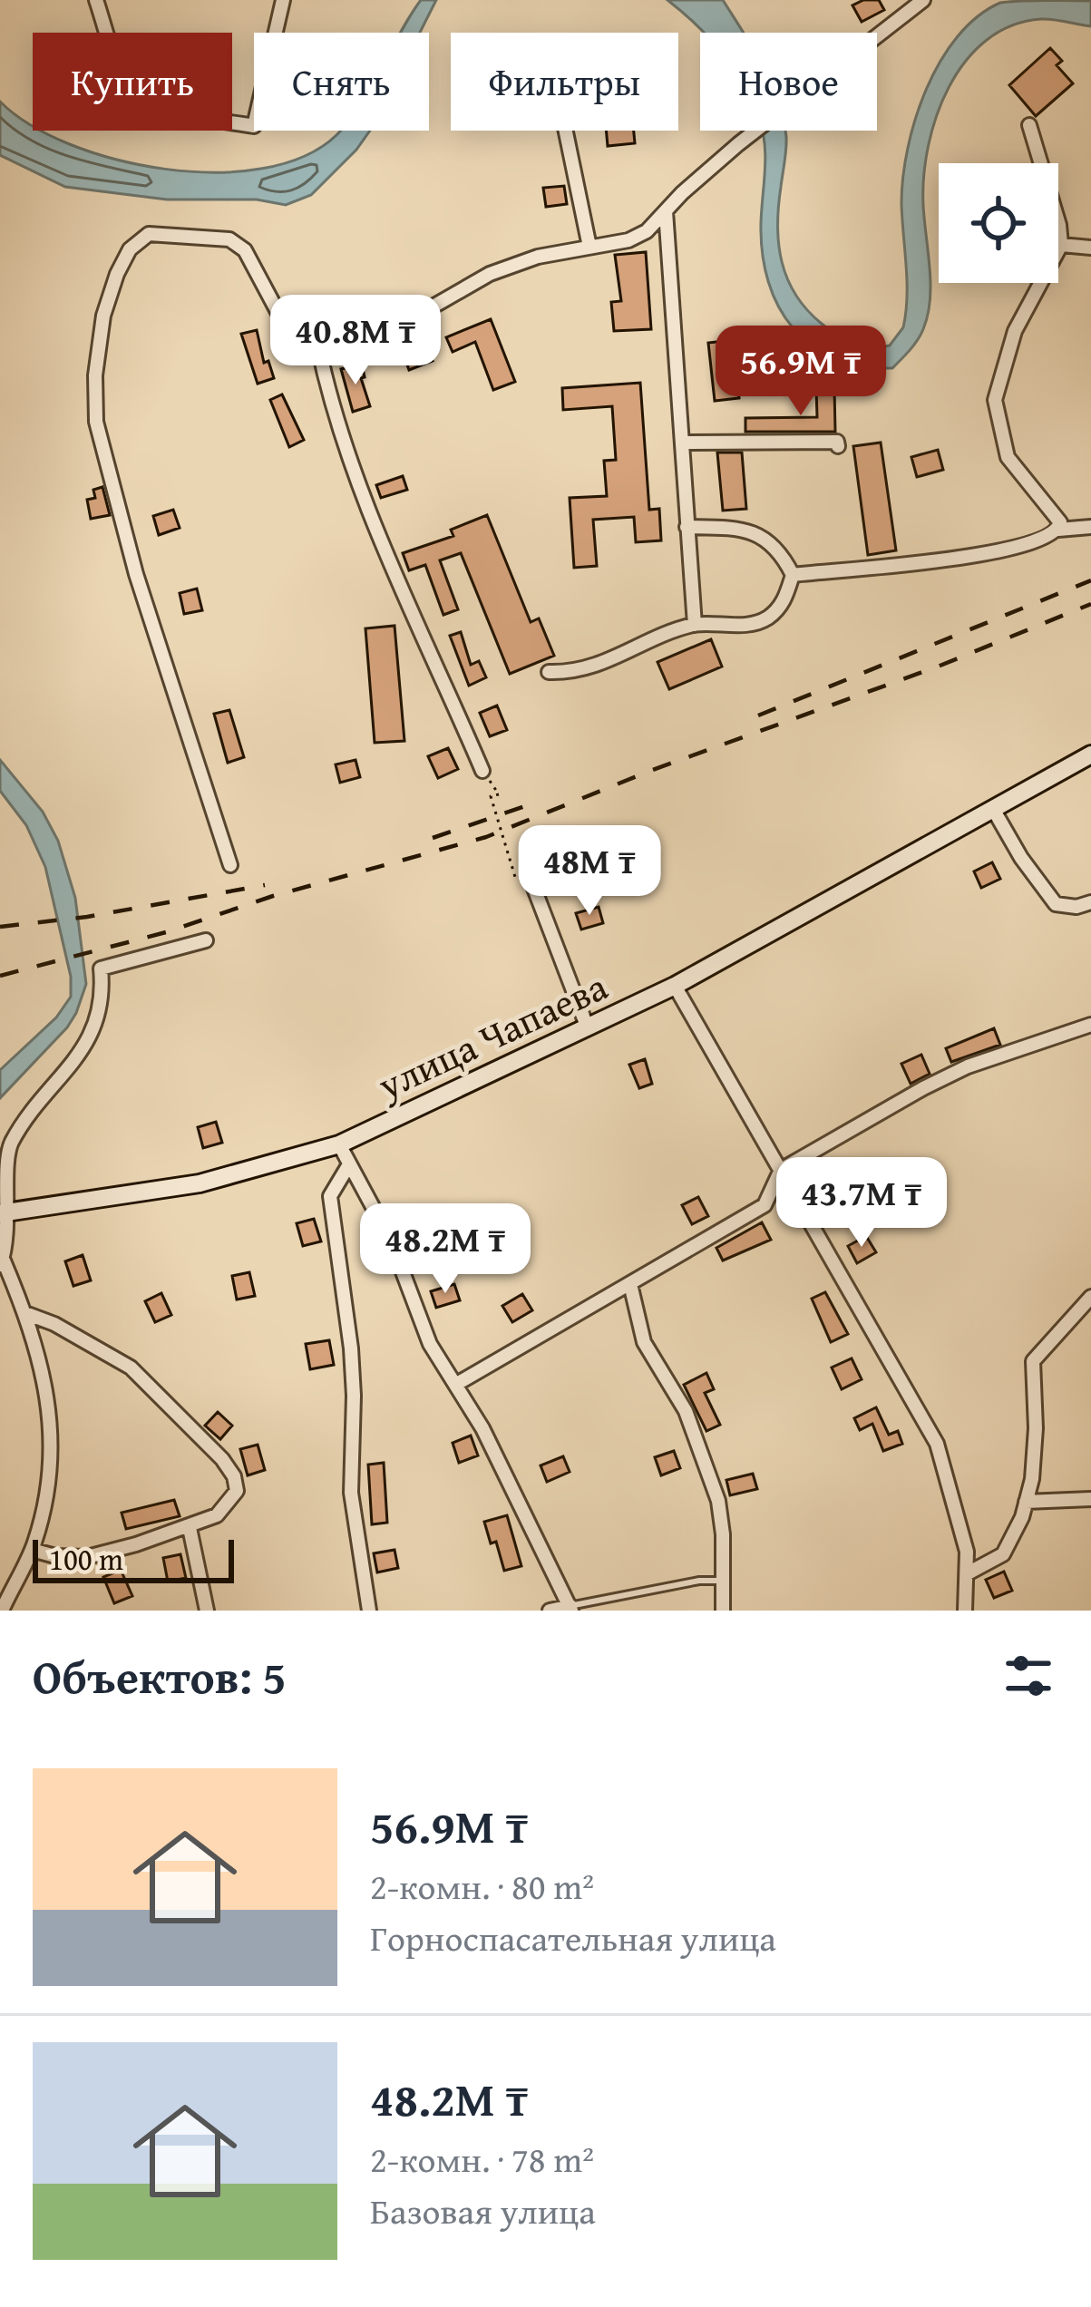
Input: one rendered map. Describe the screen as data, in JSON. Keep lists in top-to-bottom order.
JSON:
{
  "streets": {
    "street": ["улица Чапаева"]
  },
  "scale_bar": "100 m",
  "page": {
    "chip": [
      "Купить",
      "Снять",
      "Фильтры",
      "Новое"
    ],
    "price": [
      "40.8M ₸",
      "56.9M ₸",
      "48M ₸",
      "43.7M ₸",
      "48.2M ₸"
    ],
    "scale": "100 m",
    "heading": "Объектов: 5",
    "list": [
      {
        "name": "56.9M ₸",
        "note": "2-комн. · 80 m² · Горноспасательная улица"
      },
      {
        "name": "48.2M ₸",
        "note": "2-комн. · 78 m² · Базовая улица"
      }
    ]
  }
}
